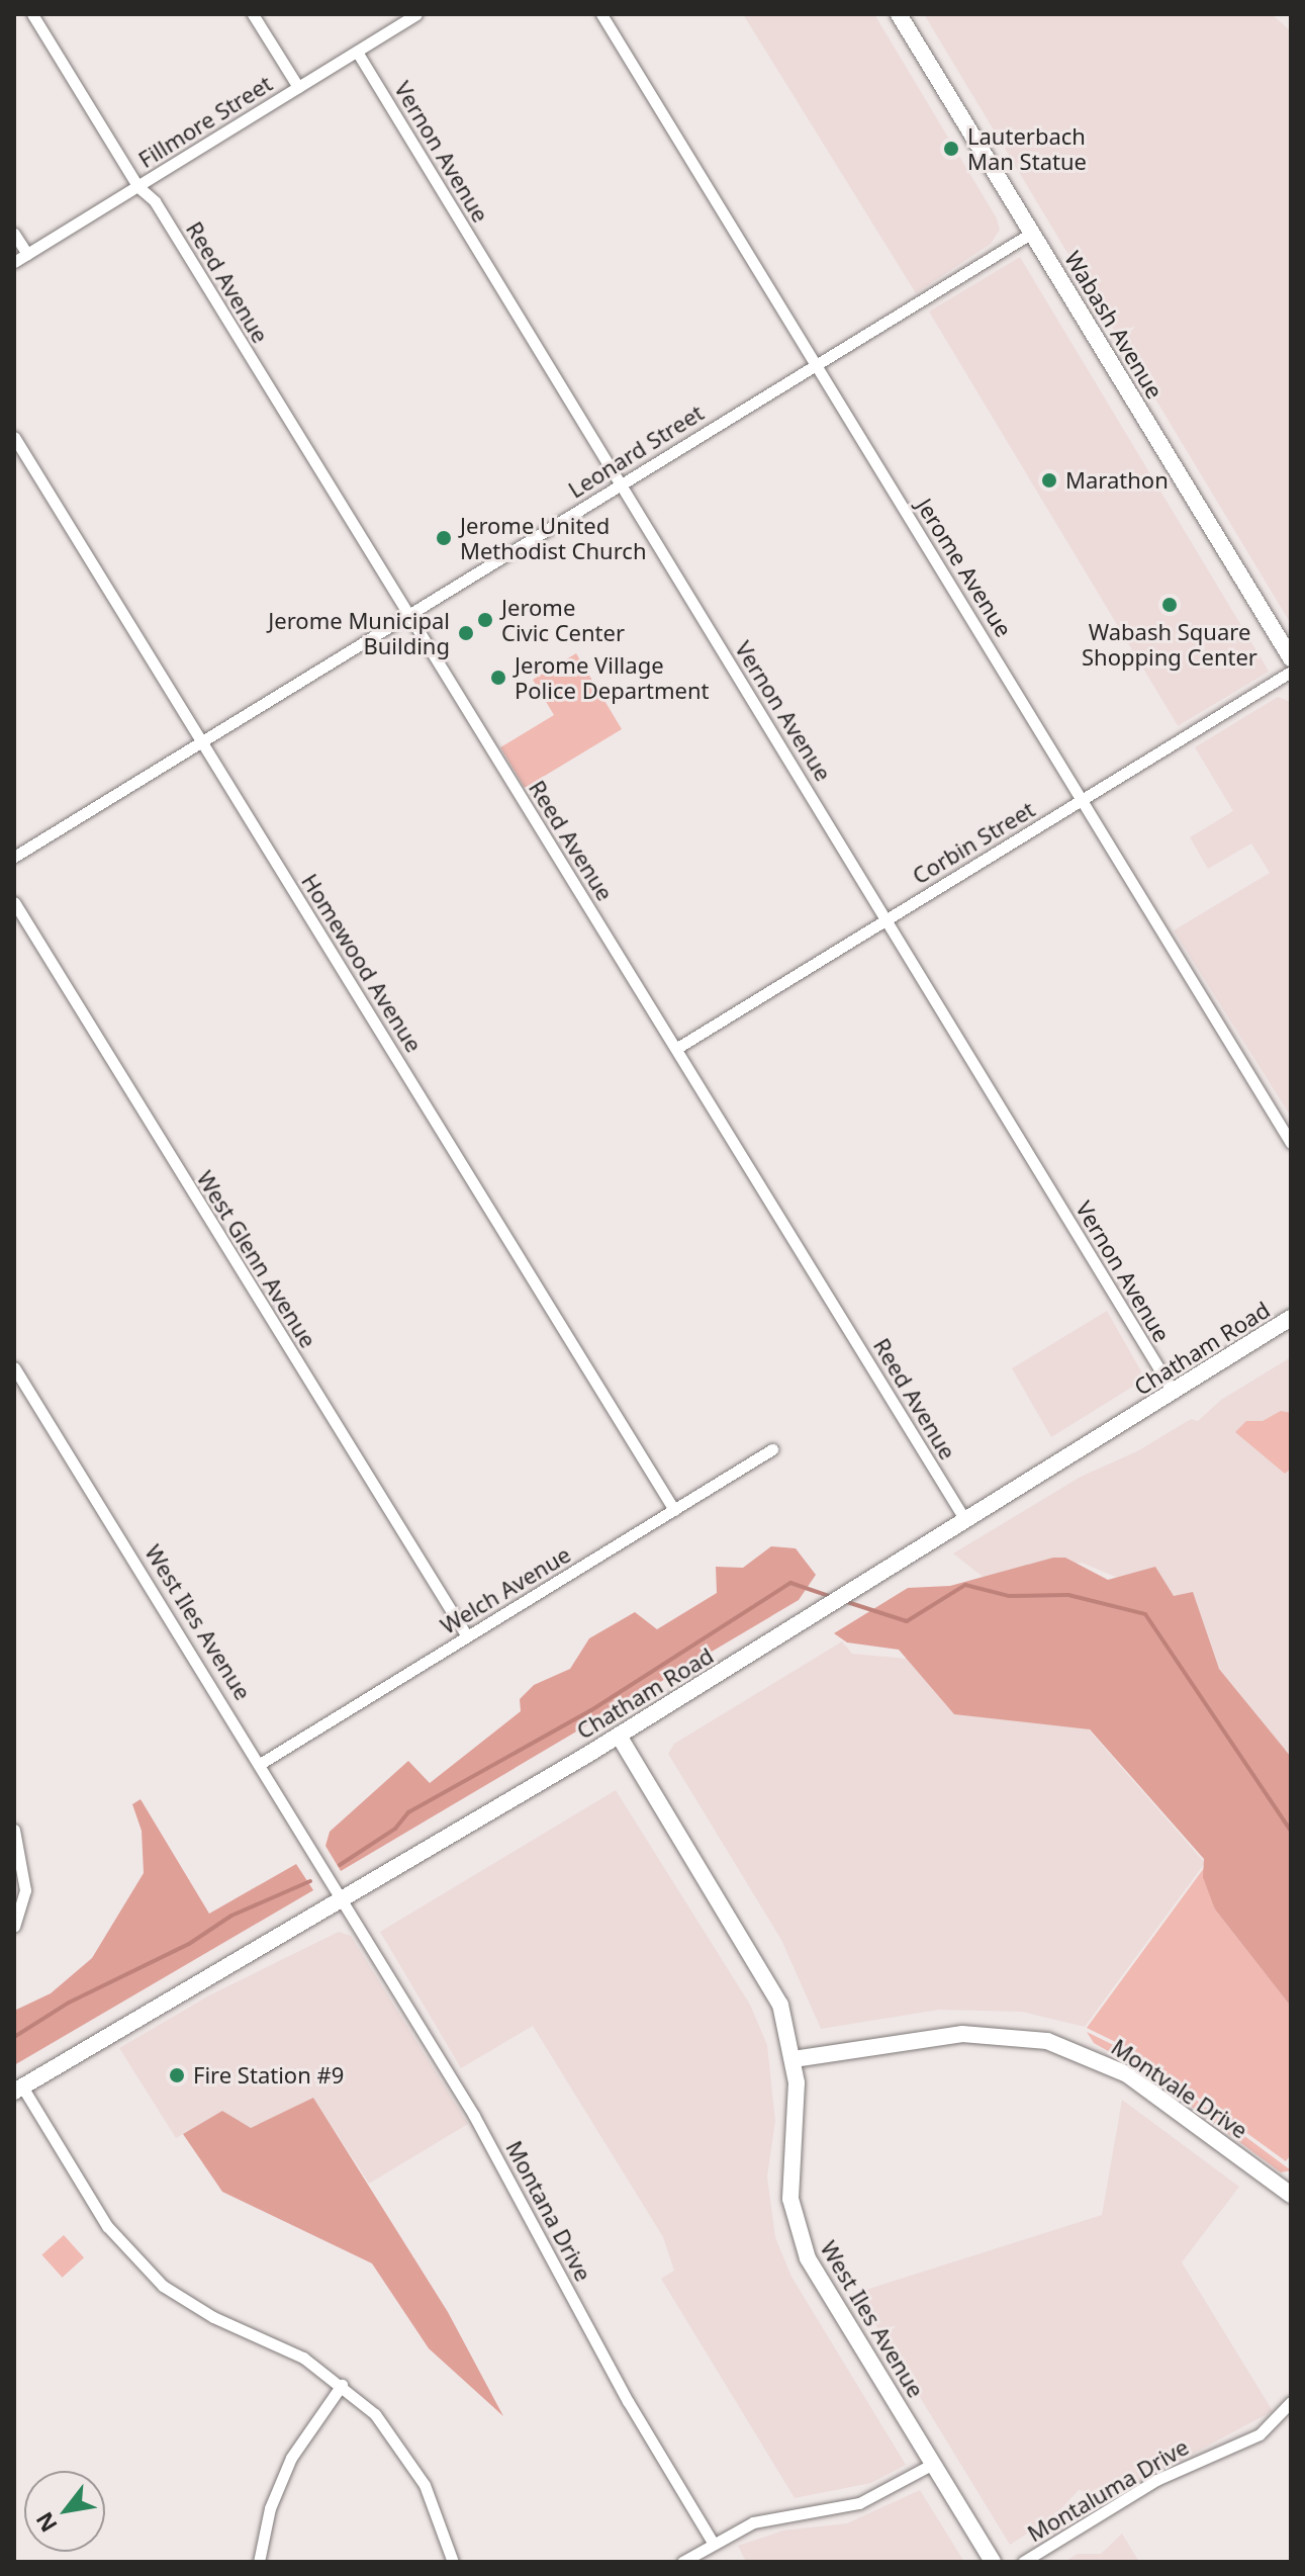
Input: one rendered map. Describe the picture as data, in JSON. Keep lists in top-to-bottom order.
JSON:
{
  "streets": {
    "main road": [
      "Wabash Avenue",
      "Chatham Road",
      "West Iles Avenue",
      "Montvale Drive"
    ],
    "street": [
      "Fillmore Street",
      "Vernon Avenue",
      "Reed Avenue",
      "Leonard Street",
      "Jerome Avenue",
      "Corbin Street",
      "Homewood Avenue",
      "West Glenn Avenue",
      "Welch Avenue",
      "Montana Drive",
      "Montaluma Drive"
    ]
  },
  "crossings": [
    ["Fillmore Street", "Vernon Avenue"],
    ["Fillmore Street", "Reed Avenue"],
    ["Vernon Avenue", "Leonard Street"],
    ["Vernon Avenue", "Corbin Street"],
    ["Vernon Avenue", "Chatham Road"],
    ["Reed Avenue", "Leonard Street"],
    ["Reed Avenue", "Corbin Street"],
    ["Reed Avenue", "Chatham Road"],
    ["Wabash Avenue", "Leonard Street"],
    ["Leonard Street", "Jerome Avenue"],
    ["Leonard Street", "Homewood Avenue"],
    ["Jerome Avenue", "Corbin Street"],
    ["Homewood Avenue", "Welch Avenue"],
    ["West Glenn Avenue", "Welch Avenue"],
    ["Chatham Road", "West Iles Avenue"],
    ["Chatham Road", "Montana Drive"],
    ["Welch Avenue", "West Iles Avenue"],
    ["West Iles Avenue", "Montvale Drive"],
    ["West Iles Avenue", "Montana Drive"]
  ],
  "places": [
    "Lauterbach Man Statue",
    "Marathon",
    "Jerome United Methodist Church",
    "Wabash Square Shopping Center",
    "Jerome Civic Center",
    "Jerome Municipal Building",
    "Jerome Village Police Department",
    "Fire Station #9"
  ],
  "north": "bottom left"
}
